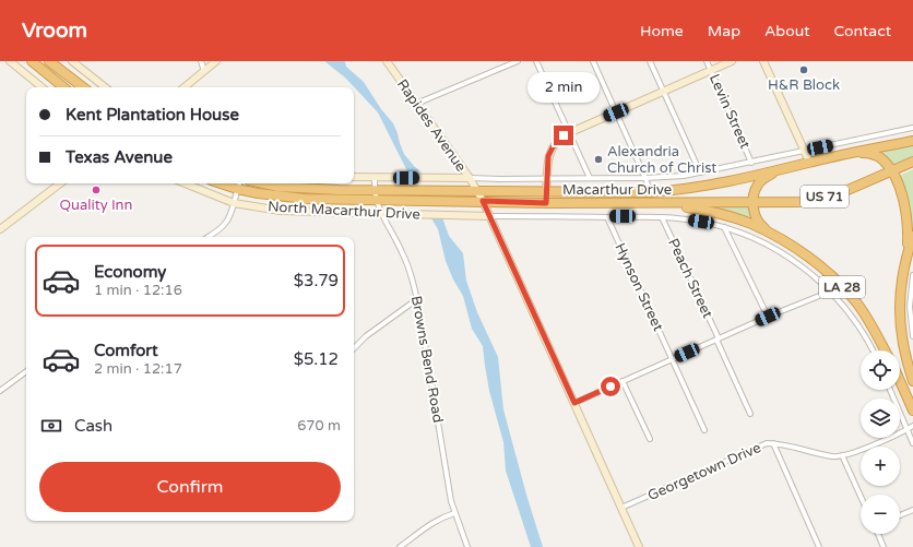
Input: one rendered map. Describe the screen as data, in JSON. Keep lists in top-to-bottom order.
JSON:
{
  "streets": {
    "highway": ["Macarthur Drive", "US 71", "LA 28"],
    "street": [
      "Levin Street",
      "Rapides Avenue",
      "North Macarthur Drive",
      "Peach Street",
      "Hynson Street",
      "Browns Bend Road",
      "Georgetown Drive"
    ]
  },
  "crossings": [
    ["Levin Street", "Macarthur Drive"],
    ["Rapides Avenue", "Macarthur Drive"],
    ["Rapides Avenue", "North Macarthur Drive"],
    ["Rapides Avenue", "Georgetown Drive"],
    ["Macarthur Drive", "North Macarthur Drive"],
    ["Macarthur Drive", "Peach Street"],
    ["Macarthur Drive", "Hynson Street"],
    ["Macarthur Drive", "LA 28"],
    ["Macarthur Drive", "Browns Bend Road"],
    ["North Macarthur Drive", "Browns Bend Road"]
  ],
  "places": ["H&R Block", "Alexandria Church of Christ", "Quality Inn"],
  "page": {
    "header": "Vroom",
    "nav": [
      "Home",
      "Map",
      "About",
      "Contact"
    ],
    "bubble": "2 min",
    "banner": ["Kent Plantation House", "Texas Avenue"],
    "list": [
      {
        "name": "Economy",
        "note": "1 min · 12:16",
        "value": "$3.79"
      },
      {
        "name": "Comfort",
        "note": "2 min · 12:17",
        "value": "$5.12"
      }
    ],
    "map_buttons": ["+", "−"],
    "pay": ["Cash", "670 m"],
    "buttons": "Confirm"
  }
}
